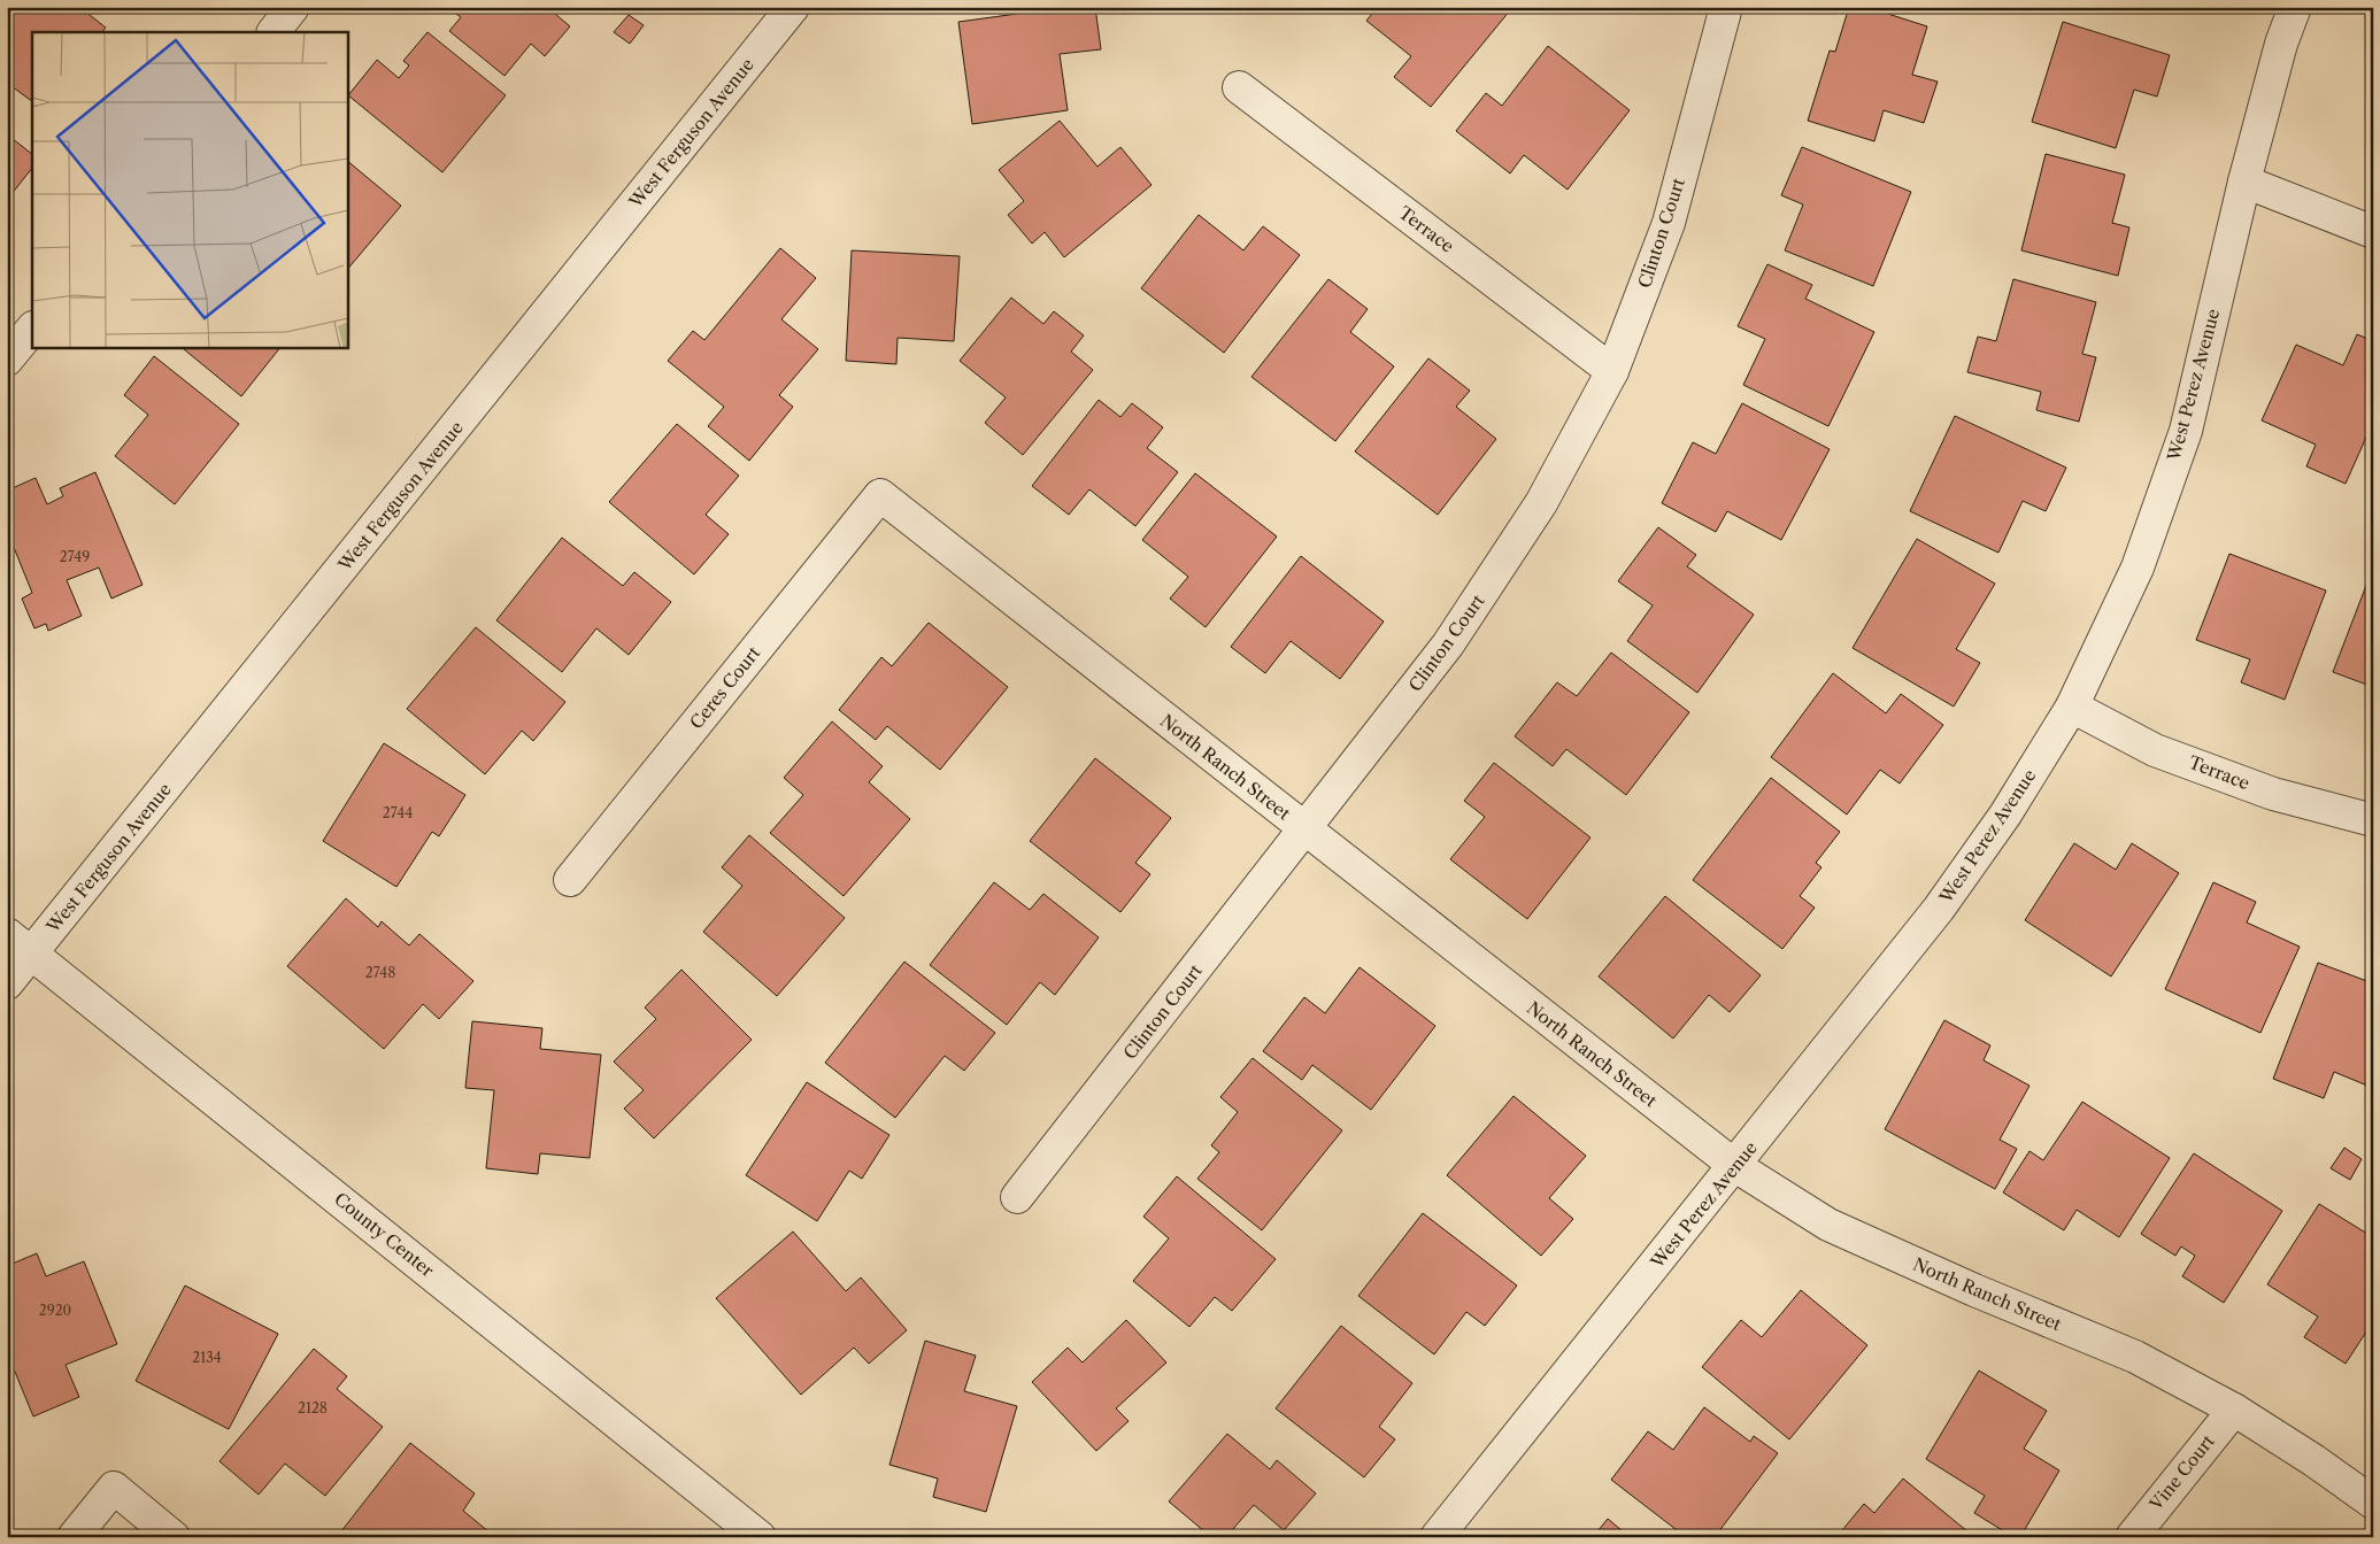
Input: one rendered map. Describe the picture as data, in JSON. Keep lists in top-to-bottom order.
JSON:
{
  "streets": {
    "street": [
      "West Ferguson Avenue",
      "Terrace",
      "Clinton Court",
      "West Perez Avenue",
      "Ceres Court",
      "North Ranch Street",
      "County Center",
      "Vine Court"
    ]
  },
  "crossings": [
    ["West Ferguson Avenue", "County Center"],
    ["Terrace", "Clinton Court"],
    ["Terrace", "West Perez Avenue"],
    ["Clinton Court", "North Ranch Street"],
    ["West Perez Avenue", "North Ranch Street"],
    ["Ceres Court", "North Ranch Street"],
    ["North Ranch Street", "Vine Court"]
  ],
  "house_numbers": [
    "2749",
    "2744",
    "2748",
    "2920",
    "2134",
    "2128"
  ]
}
